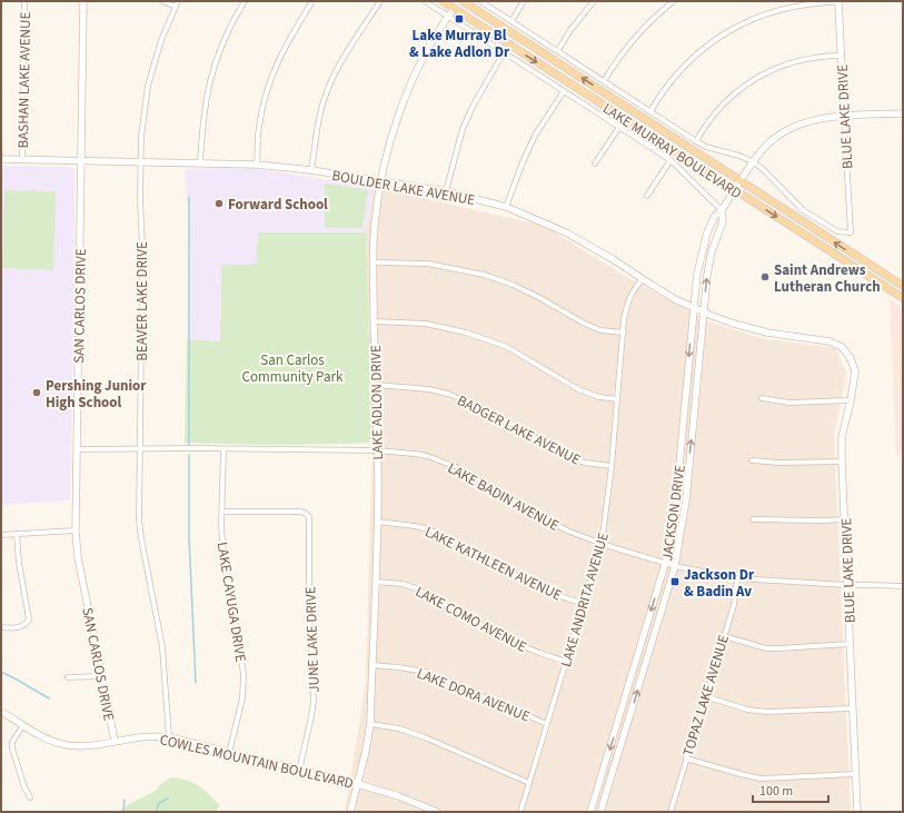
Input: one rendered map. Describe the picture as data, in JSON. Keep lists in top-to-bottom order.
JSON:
{
  "streets": {
    "main road": ["LAKE MURRAY BOULEVARD"],
    "street": [
      "BASHAN LAKE AVENUE",
      "BLUE LAKE DRIVE",
      "BOULDER LAKE AVENUE",
      "BEAVER LAKE DRIVE",
      "SAN CARLOS DRIVE",
      "LAKE ADLON DRIVE",
      "BADGER LAKE AVENUE",
      "LAKE BADIN AVENUE",
      "JACKSON DRIVE",
      "LAKE KATHLEEN AVENUE",
      "LAKE ANDRITA AVENUE",
      "LAKE CAYUGA DRIVE",
      "LAKE COMO AVENUE",
      "JUNE LAKE DRIVE",
      "LAKE DORA AVENUE",
      "TOPAZ LAKE AVENUE",
      "COWLES MOUNTAIN BOULEVARD"
    ]
  },
  "crossings": [
    ["BASHAN LAKE AVENUE", "BOULDER LAKE AVENUE"],
    ["BLUE LAKE DRIVE", "LAKE MURRAY BOULEVARD"],
    ["BLUE LAKE DRIVE", "BOULDER LAKE AVENUE"],
    ["BLUE LAKE DRIVE", "LAKE BADIN AVENUE"],
    ["BLUE LAKE DRIVE", "JACKSON DRIVE"],
    ["LAKE MURRAY BOULEVARD", "LAKE ADLON DRIVE"],
    ["LAKE MURRAY BOULEVARD", "JACKSON DRIVE"],
    ["BOULDER LAKE AVENUE", "BEAVER LAKE DRIVE"],
    ["BOULDER LAKE AVENUE", "SAN CARLOS DRIVE"],
    ["BOULDER LAKE AVENUE", "LAKE ADLON DRIVE"],
    ["BOULDER LAKE AVENUE", "JACKSON DRIVE"],
    ["BOULDER LAKE AVENUE", "LAKE ANDRITA AVENUE"],
    ["BEAVER LAKE DRIVE", "LAKE BADIN AVENUE"],
    ["BEAVER LAKE DRIVE", "COWLES MOUNTAIN BOULEVARD"],
    ["SAN CARLOS DRIVE", "LAKE BADIN AVENUE"],
    ["SAN CARLOS DRIVE", "COWLES MOUNTAIN BOULEVARD"],
    ["LAKE ADLON DRIVE", "BADGER LAKE AVENUE"],
    ["LAKE ADLON DRIVE", "LAKE BADIN AVENUE"],
    ["LAKE ADLON DRIVE", "LAKE KATHLEEN AVENUE"],
    ["LAKE ADLON DRIVE", "LAKE COMO AVENUE"],
    ["LAKE ADLON DRIVE", "LAKE DORA AVENUE"],
    ["LAKE ADLON DRIVE", "COWLES MOUNTAIN BOULEVARD"],
    ["BADGER LAKE AVENUE", "LAKE ANDRITA AVENUE"],
    ["LAKE BADIN AVENUE", "JACKSON DRIVE"],
    ["LAKE BADIN AVENUE", "LAKE ANDRITA AVENUE"],
    ["LAKE BADIN AVENUE", "LAKE CAYUGA DRIVE"],
    ["LAKE BADIN AVENUE", "TOPAZ LAKE AVENUE"],
    ["LAKE KATHLEEN AVENUE", "LAKE ANDRITA AVENUE"],
    ["LAKE ANDRITA AVENUE", "LAKE COMO AVENUE"],
    ["LAKE ANDRITA AVENUE", "LAKE DORA AVENUE"],
    ["LAKE CAYUGA DRIVE", "JUNE LAKE DRIVE"],
    ["LAKE CAYUGA DRIVE", "COWLES MOUNTAIN BOULEVARD"],
    ["JUNE LAKE DRIVE", "COWLES MOUNTAIN BOULEVARD"]
  ],
  "parks": ["San Carlos Community Park"],
  "places": {
    "transit": ["Lake Murray Bl & Lake Adlon Dr", "Jackson Dr & Badin Av"],
    "other": ["Forward School", "Saint Andrews Lutheran Church", "Pershing Junior High School"]
  },
  "scale_bar": "100 m"
}
